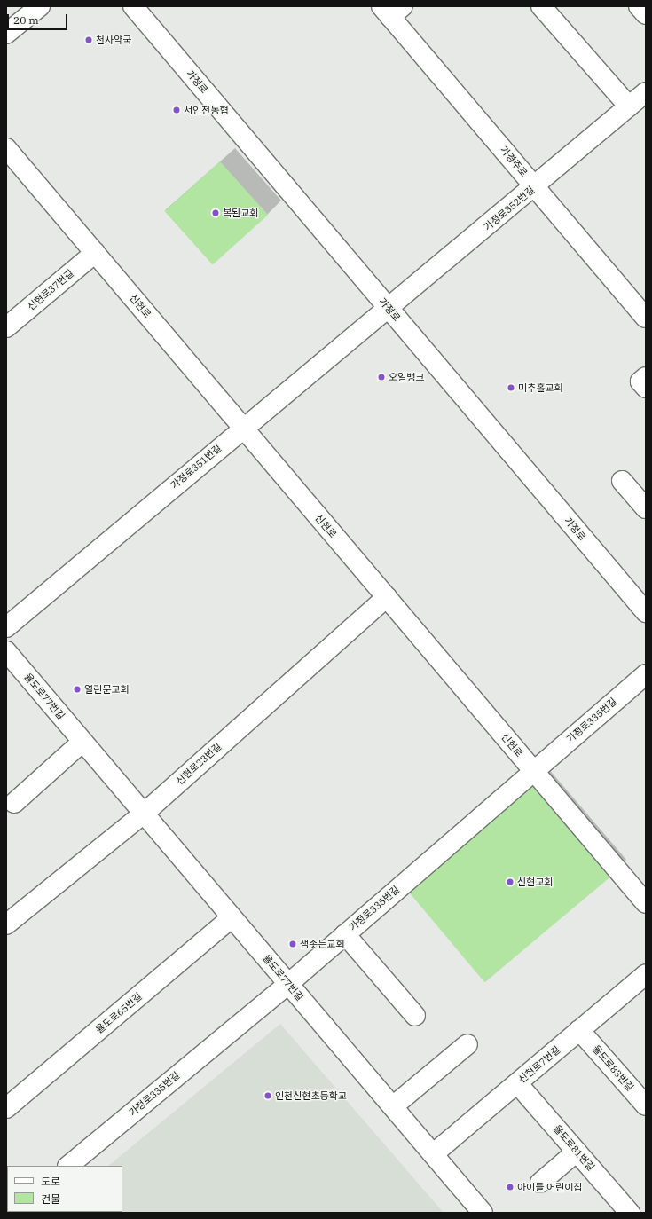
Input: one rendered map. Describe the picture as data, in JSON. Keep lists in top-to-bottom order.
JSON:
{
  "streets": {
    "street": [
      "가정로",
      "가경주로",
      "가정로352번길",
      "신현로37번길",
      "신현로",
      "가정로351번길",
      "율도로77번길",
      "가정로335번길",
      "신현로23번길",
      "율도로65번길",
      "신현로7번길",
      "율도로83번길",
      "율도로81번길"
    ]
  },
  "crossings": [
    ["가정로", "가정로352번길"],
    ["가정로", "가정로351번길"],
    ["가경주로", "가정로352번길"],
    ["가정로352번길", "가정로351번길"],
    ["신현로37번길", "신현로"],
    ["신현로", "가정로351번길"],
    ["신현로", "가정로335번길"],
    ["신현로", "신현로23번길"],
    ["율도로77번길", "가정로335번길"],
    ["율도로77번길", "신현로23번길"],
    ["율도로77번길", "율도로65번길"],
    ["율도로77번길", "신현로7번길"],
    ["신현로7번길", "율도로83번길"],
    ["신현로7번길", "율도로81번길"]
  ],
  "places": [
    "천사약국",
    "서인천농협",
    "복된교회",
    "오일뱅크",
    "미추홀교회",
    "열린문교회",
    "신현교회",
    "샘솟는교회",
    "인천신현초등학교",
    "아이들 어린이집"
  ],
  "legend": ["도로", "건물"],
  "scale_bar": "20 m"
}
